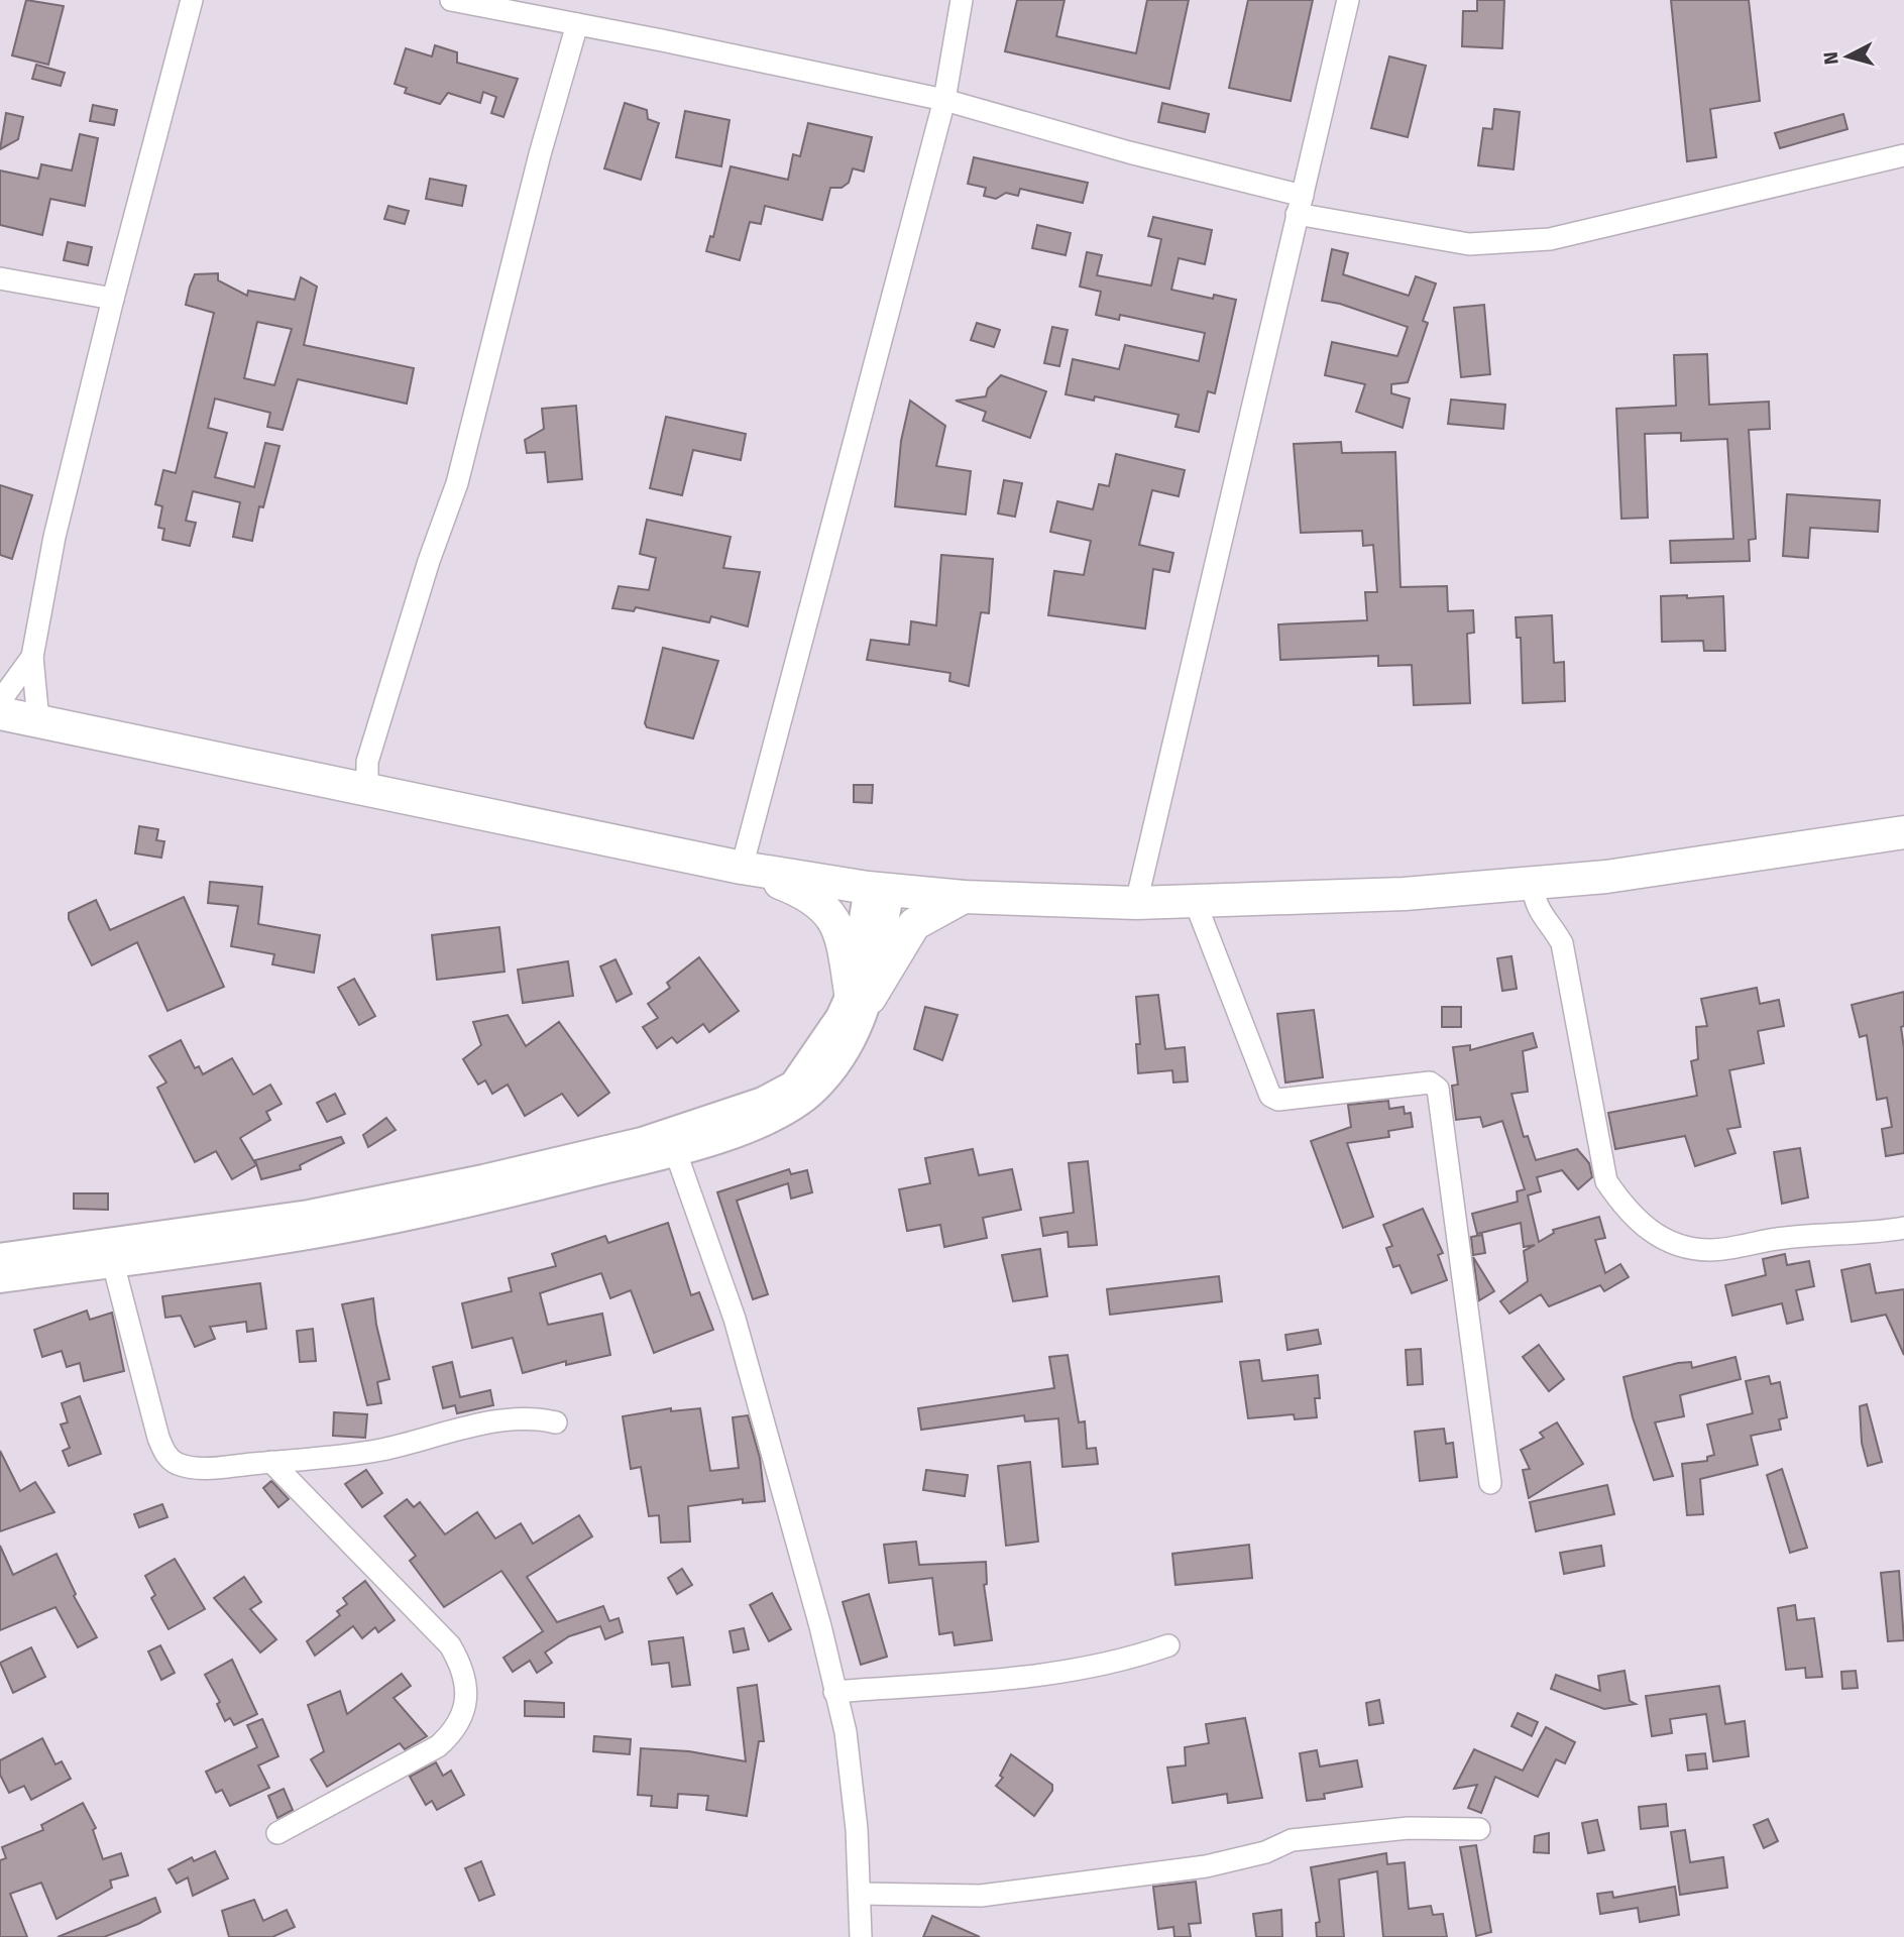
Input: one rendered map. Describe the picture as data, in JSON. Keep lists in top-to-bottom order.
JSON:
{
  "north": "left"
}
